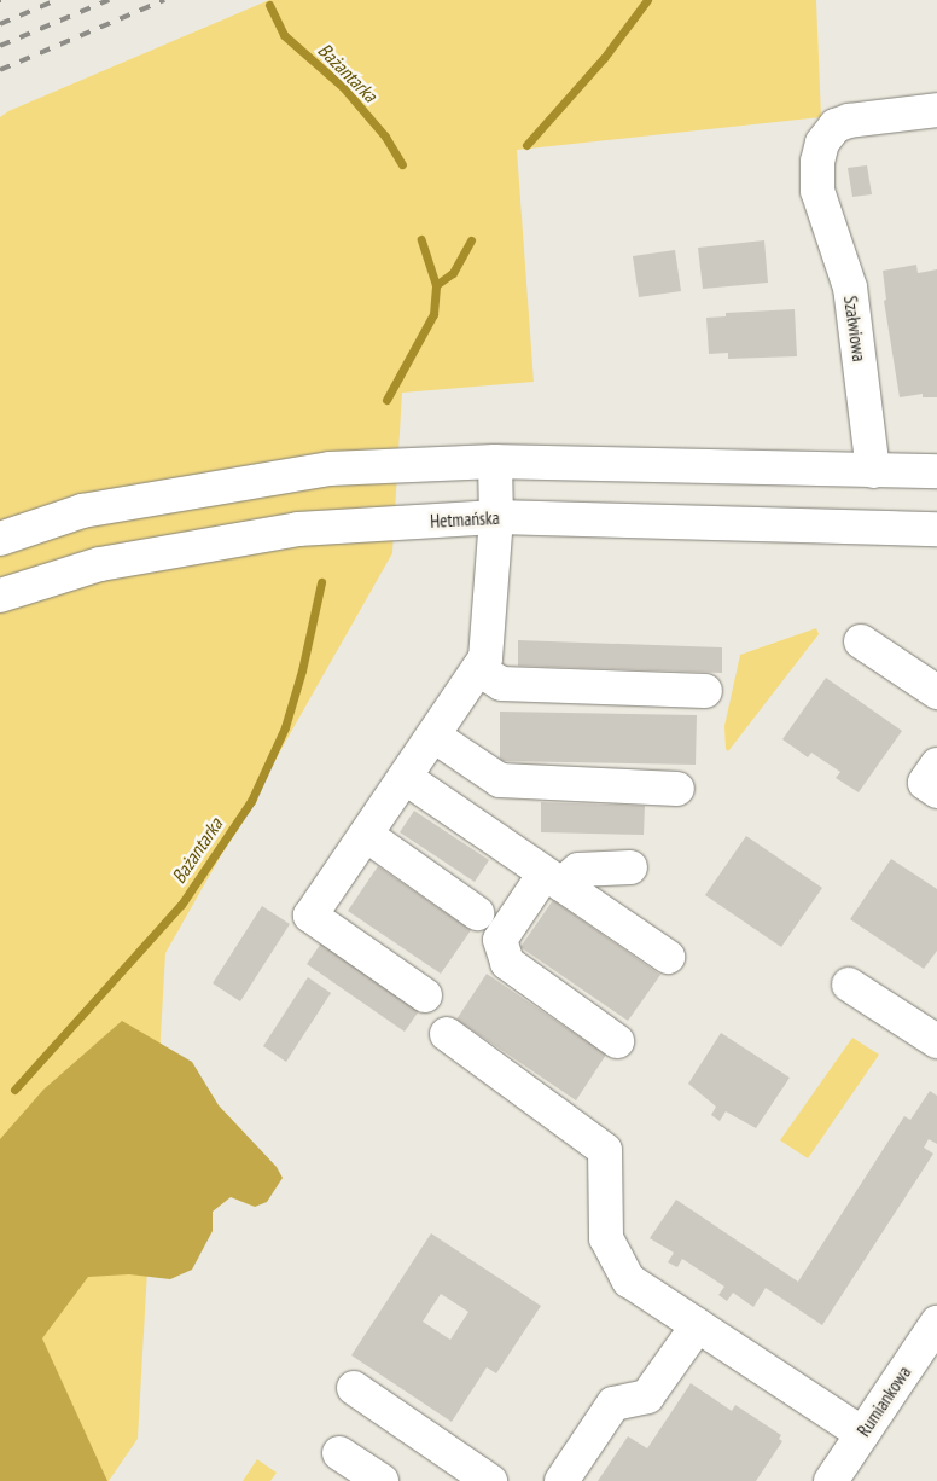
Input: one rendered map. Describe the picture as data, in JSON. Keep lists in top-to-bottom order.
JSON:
{
  "streets": {
    "main road": ["Szałwiowa", "Hetmańska", "Rumiankowa"]
  },
  "water": ["Bażantarka"]
}
